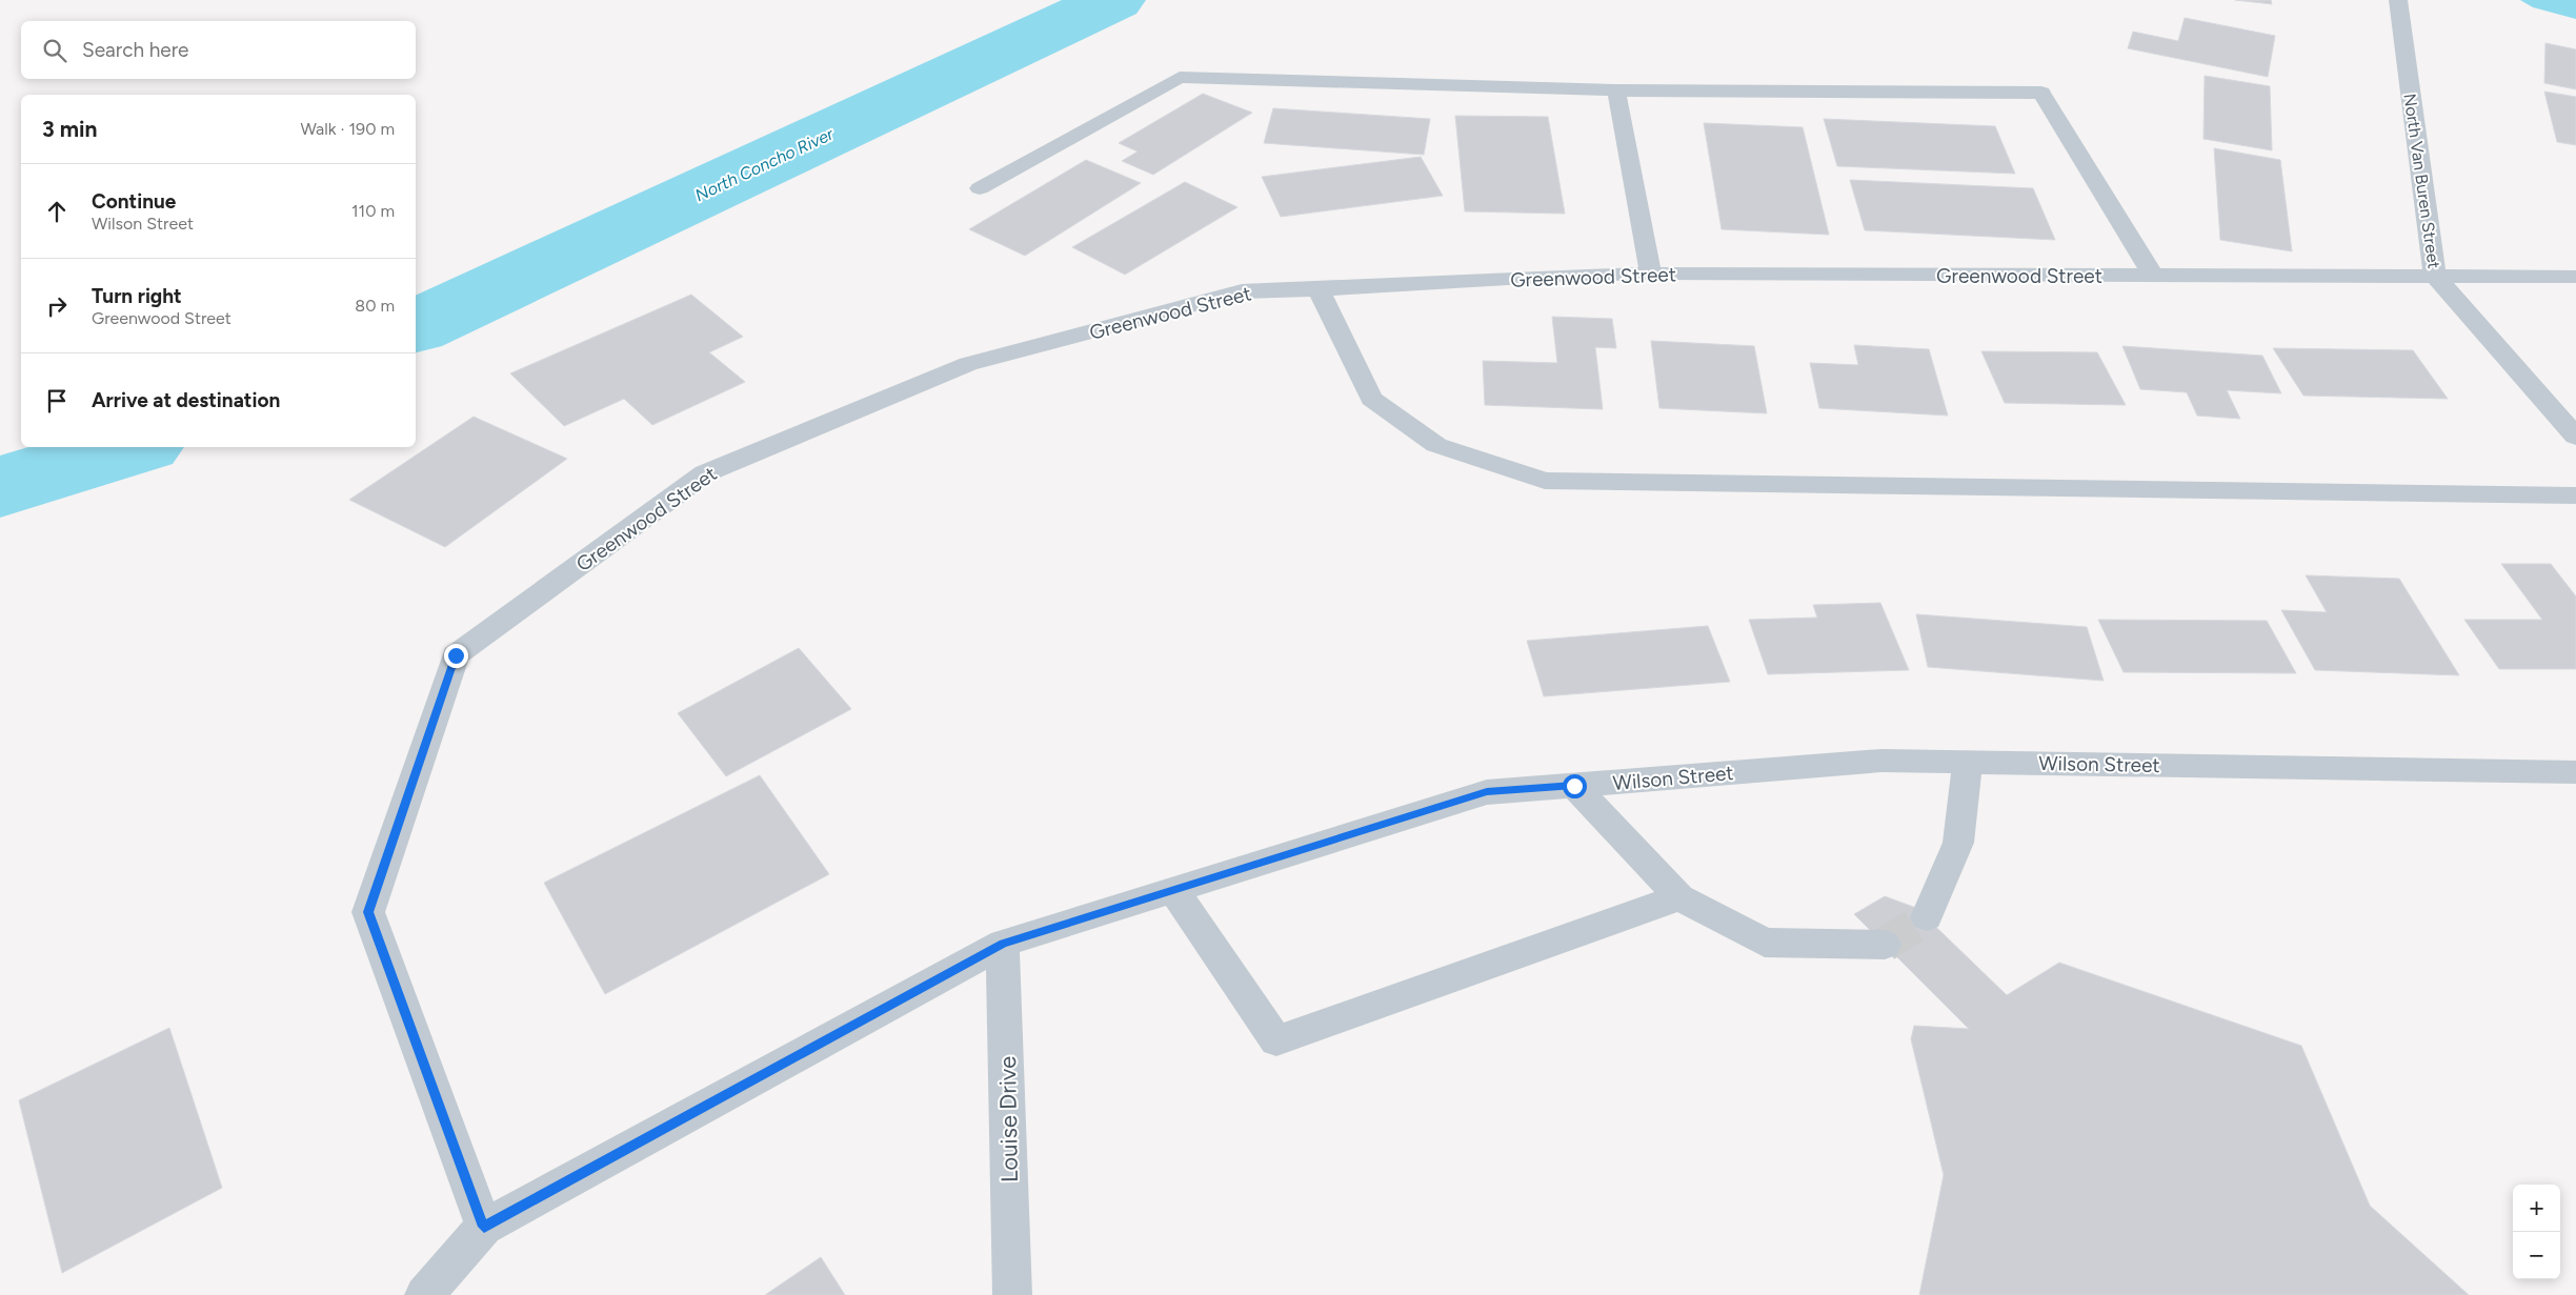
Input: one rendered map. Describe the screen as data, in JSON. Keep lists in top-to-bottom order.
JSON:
{
  "streets": {
    "street": [
      "North Van Buren Street",
      "Greenwood Street",
      "Wilson Street",
      "Louise Drive"
    ]
  },
  "crossings": [
    ["North Van Buren Street", "Greenwood Street"],
    ["Greenwood Street", "Wilson Street"],
    ["Wilson Street", "Louise Drive"]
  ],
  "water": ["North Concho River"],
  "page": {
    "search": "Search here",
    "heading": ["3 min", "Walk · 190 m"],
    "list": [
      ["Continue", "Wilson Street", "110 m"],
      ["Turn right", "Greenwood Street", "80 m"],
      "Arrive at destination"
    ],
    "map_buttons": ["+", "−"]
  }
}
